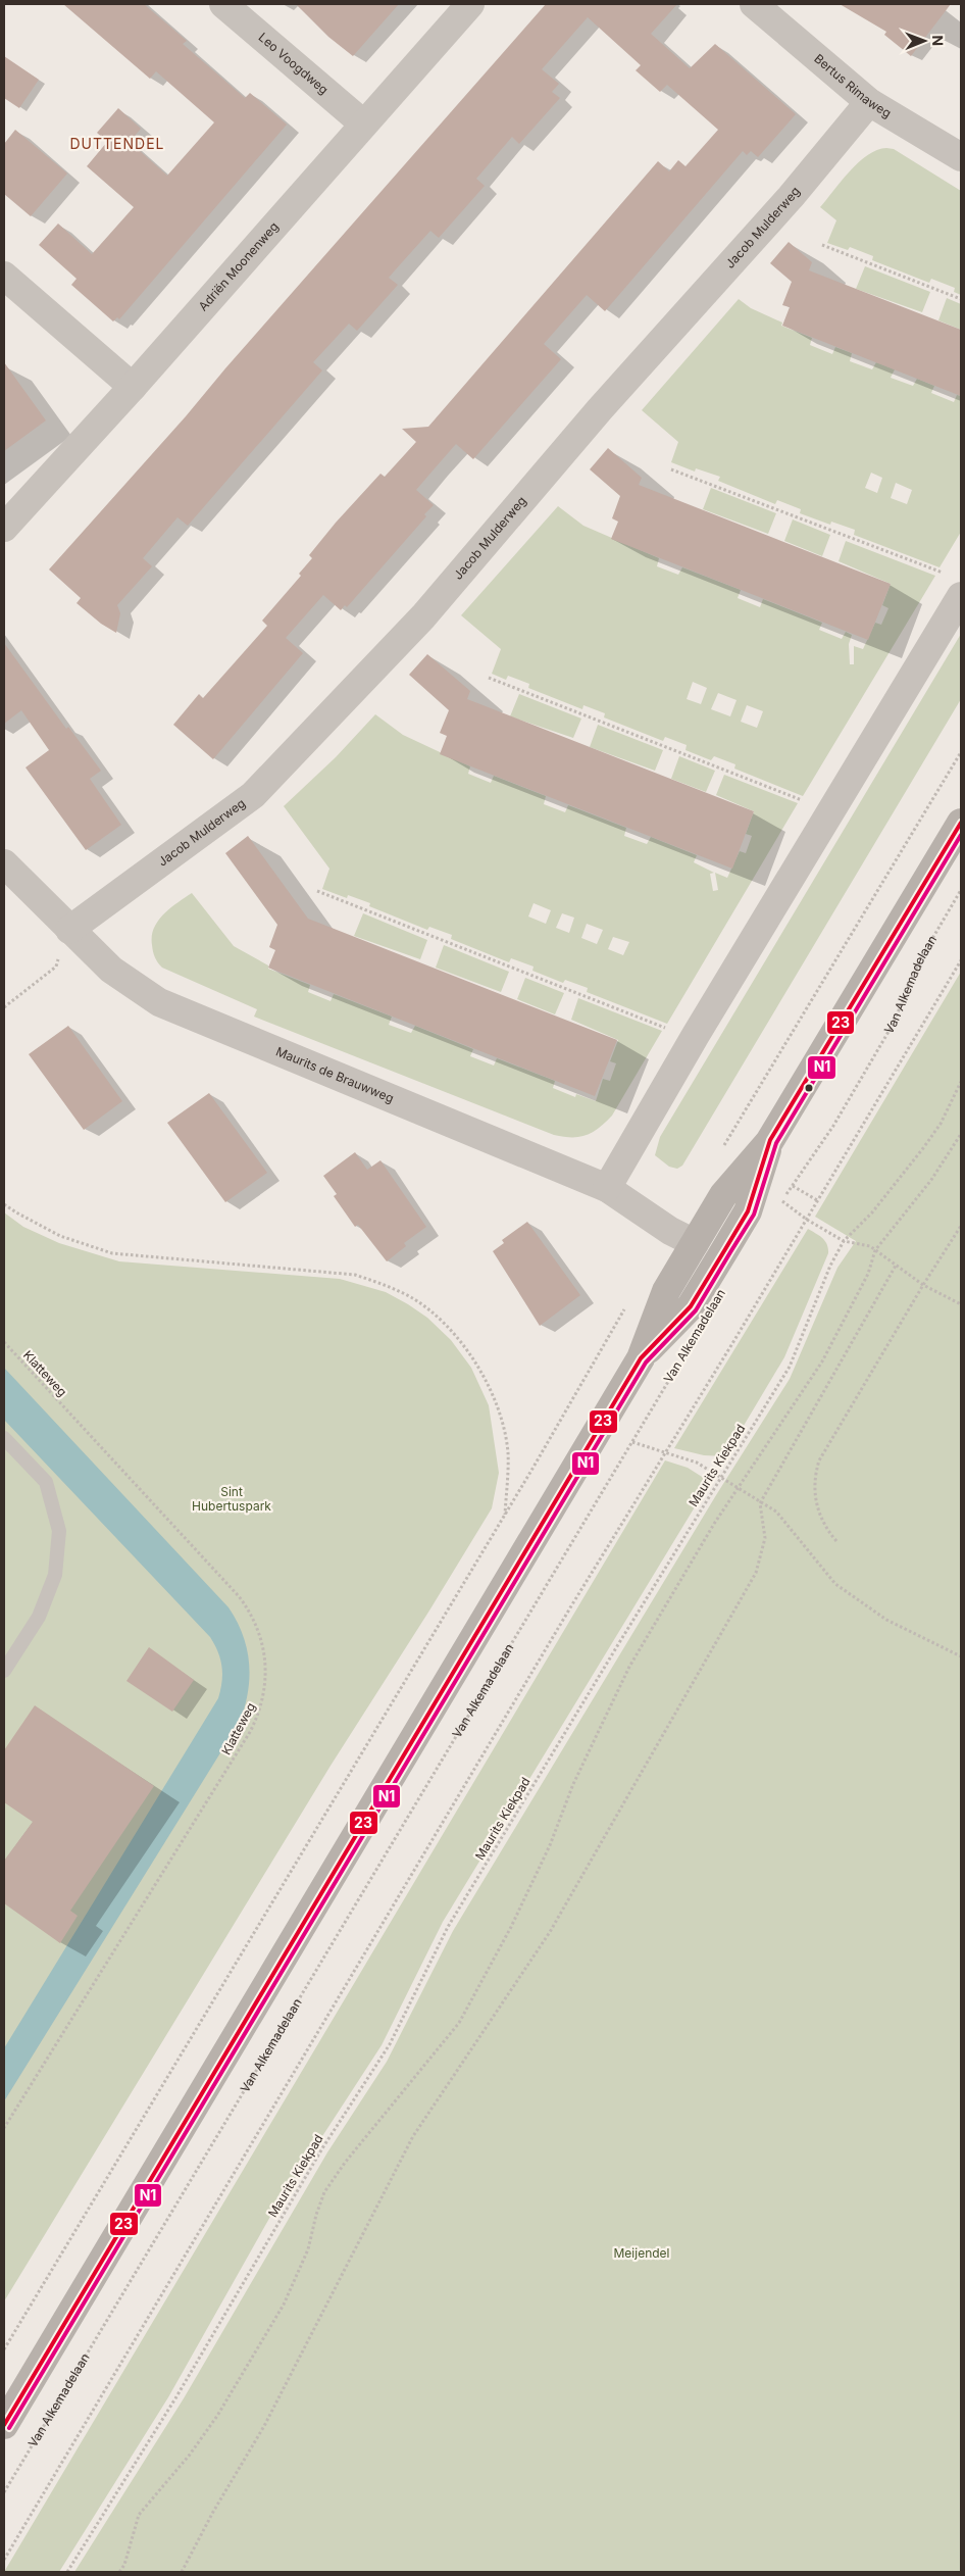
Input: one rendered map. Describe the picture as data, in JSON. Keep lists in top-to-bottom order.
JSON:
{
  "streets": {
    "main road": ["Van Alkemadelaan"],
    "street": [
      "Leo Voogdweg",
      "Bertus Rimaweg",
      "Jacob Mulderweg",
      "Adriën Moonenweg",
      "Maurits de Brauwweg"
    ],
    "path": ["Klatteweg", "Maurits Kiekpad"]
  },
  "crossings": [
    ["Leo Voogdweg", "Adriën Moonenweg"],
    ["Bertus Rimaweg", "Jacob Mulderweg"],
    ["Jacob Mulderweg", "Maurits de Brauwweg"],
    ["Van Alkemadelaan", "Maurits de Brauwweg"]
  ],
  "districts": ["DUTTENDEL"],
  "parks": ["Sint Hubertuspark", "Meijendel"],
  "lines": ["transit line 23", "transit line N1"],
  "north": "right"
}
